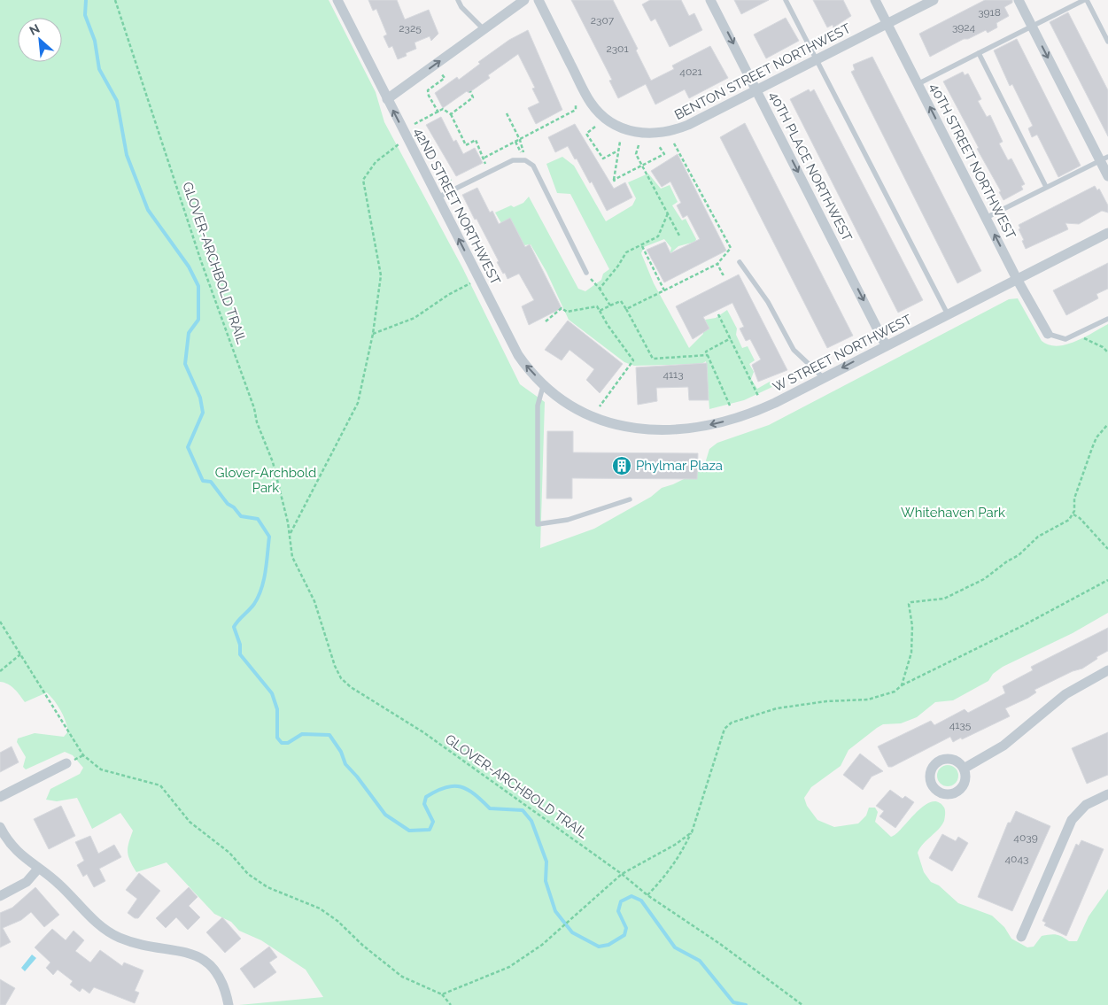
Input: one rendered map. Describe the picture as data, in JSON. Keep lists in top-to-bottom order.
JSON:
{
  "streets": {
    "street": [
      "BENTON STREET NORTHWEST",
      "40TH STREET NORTHWEST",
      "40TH PLACE NORTHWEST",
      "42ND STREET NORTHWEST",
      "W STREET NORTHWEST"
    ],
    "path": ["GLOVER-ARCHBOLD TRAIL"]
  },
  "crossings": [
    ["BENTON STREET NORTHWEST", "40TH STREET NORTHWEST"],
    ["BENTON STREET NORTHWEST", "40TH PLACE NORTHWEST"],
    ["40TH STREET NORTHWEST", "W STREET NORTHWEST"],
    ["40TH PLACE NORTHWEST", "W STREET NORTHWEST"],
    ["42ND STREET NORTHWEST", "W STREET NORTHWEST"]
  ],
  "one_way": [
    "40TH STREET NORTHWEST",
    "40TH PLACE NORTHWEST",
    "42ND STREET NORTHWEST",
    "W STREET NORTHWEST"
  ],
  "parks": ["Glover-Archbold Park", "Whitehaven Park"],
  "places": {
    "building": ["Phylmar Plaza"]
  },
  "house_numbers": [
    "3918",
    "2307",
    "3924",
    "2325",
    "2301",
    "4021",
    "4113",
    "4135",
    "4039",
    "4043"
  ],
  "north": "top left"
}
